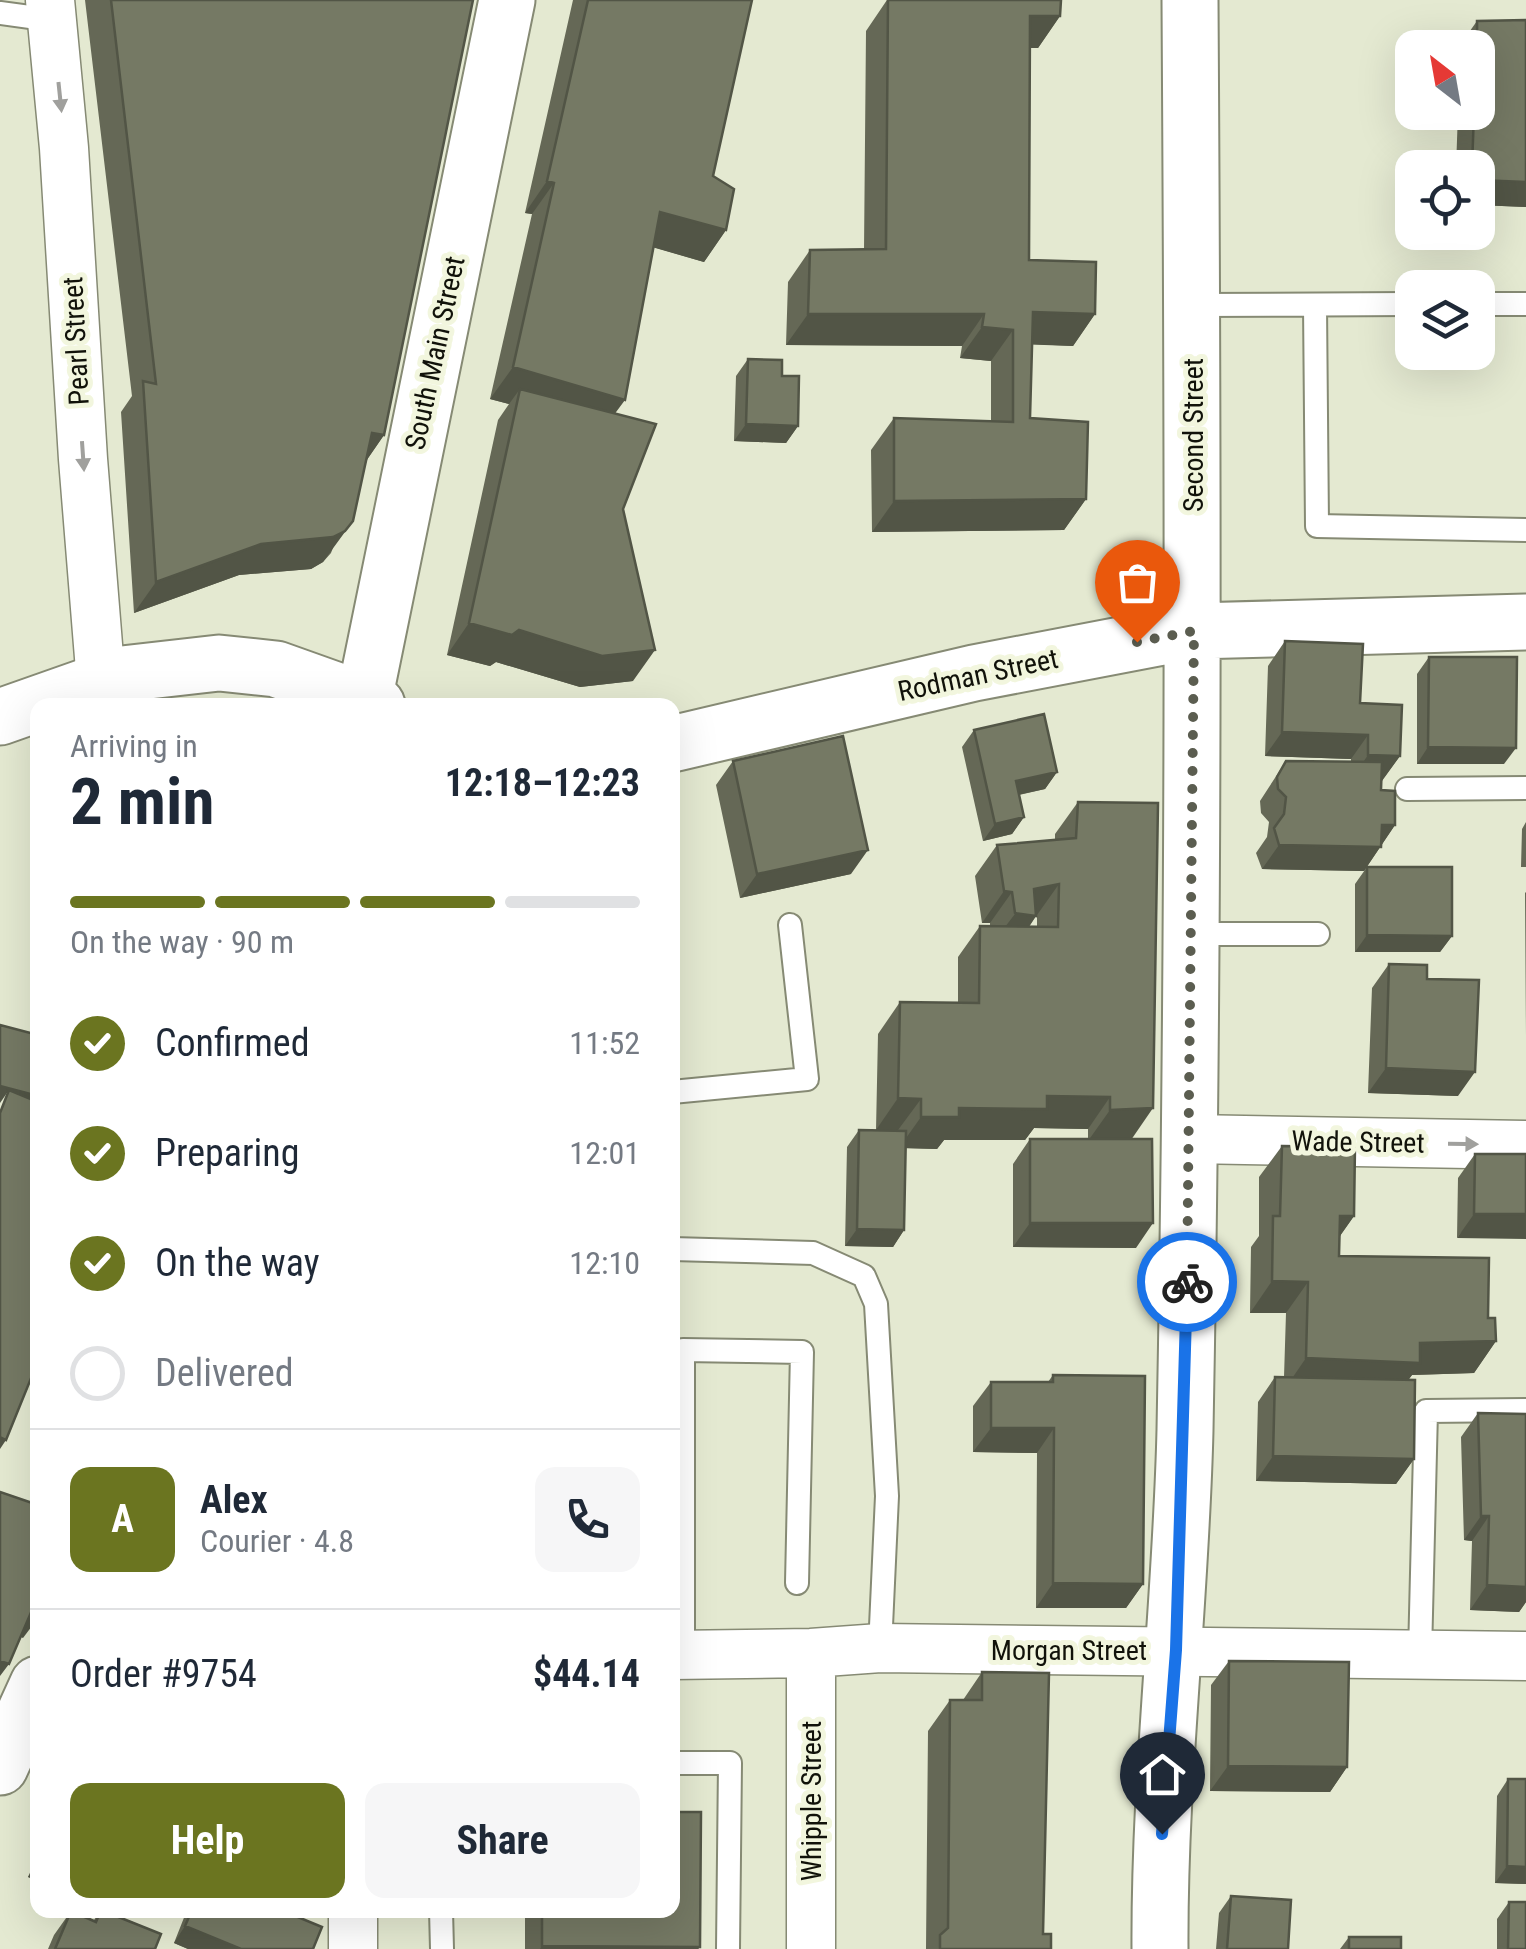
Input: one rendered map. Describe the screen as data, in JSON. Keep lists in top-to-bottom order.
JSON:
{
  "streets": {
    "main road": ["South Main Street", "Second Street", "Rodman Street"],
    "street": [
      "Pearl Street",
      "Wade Street",
      "Morgan Street",
      "Whipple Street"
    ]
  },
  "crossings": [
    ["Second Street", "Rodman Street"],
    ["Second Street", "Wade Street"],
    ["Second Street", "Morgan Street"],
    ["Morgan Street", "Whipple Street"]
  ],
  "one_way": ["Pearl Street", "Wade Street"],
  "north": "top left",
  "page": {
    "heading": ["2 min", "Arriving in", "12:18–12:23"],
    "panel": [
      "Alex",
      "Courier · 4.8",
      "Order #9754",
      "$44.14"
    ],
    "bar": "On the way · 90 m",
    "list": [
      ["Confirmed", "11:52"],
      ["Preparing", "12:01"],
      ["On the way", "12:10"],
      "Delivered"
    ],
    "round": "A",
    "buttons": ["Help", "Share"]
  }
}
